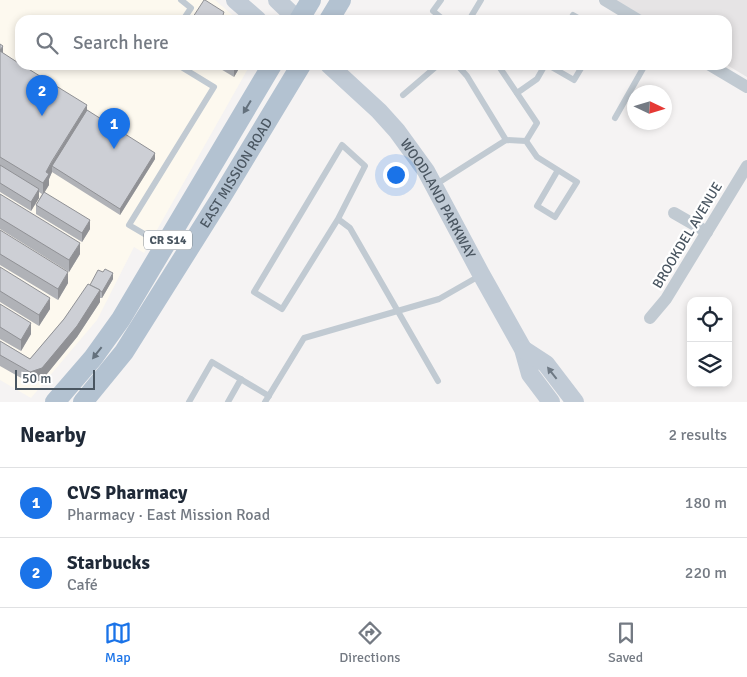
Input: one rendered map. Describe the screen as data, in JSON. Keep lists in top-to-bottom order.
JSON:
{
  "streets": {
    "main road": ["EAST MISSION ROAD", "WOODLAND PARKWAY", "CR S14"],
    "street": ["BROOKDEL AVENUE"]
  },
  "scale_bar": "50 m",
  "north": "right",
  "page": {
    "search": "Search here",
    "pins": ["2", "1"],
    "scale": "50 m",
    "heading": ["Nearby", "2 results"],
    "list": [
      {
        "mark": "1",
        "name": "CVS Pharmacy",
        "note": "Pharmacy · East Mission Road",
        "value": "180 m"
      },
      {
        "mark": "2",
        "name": "Starbucks",
        "note": "Café",
        "value": "220 m"
      }
    ],
    "nav": ["Map", "Directions", "Saved"]
  }
}
